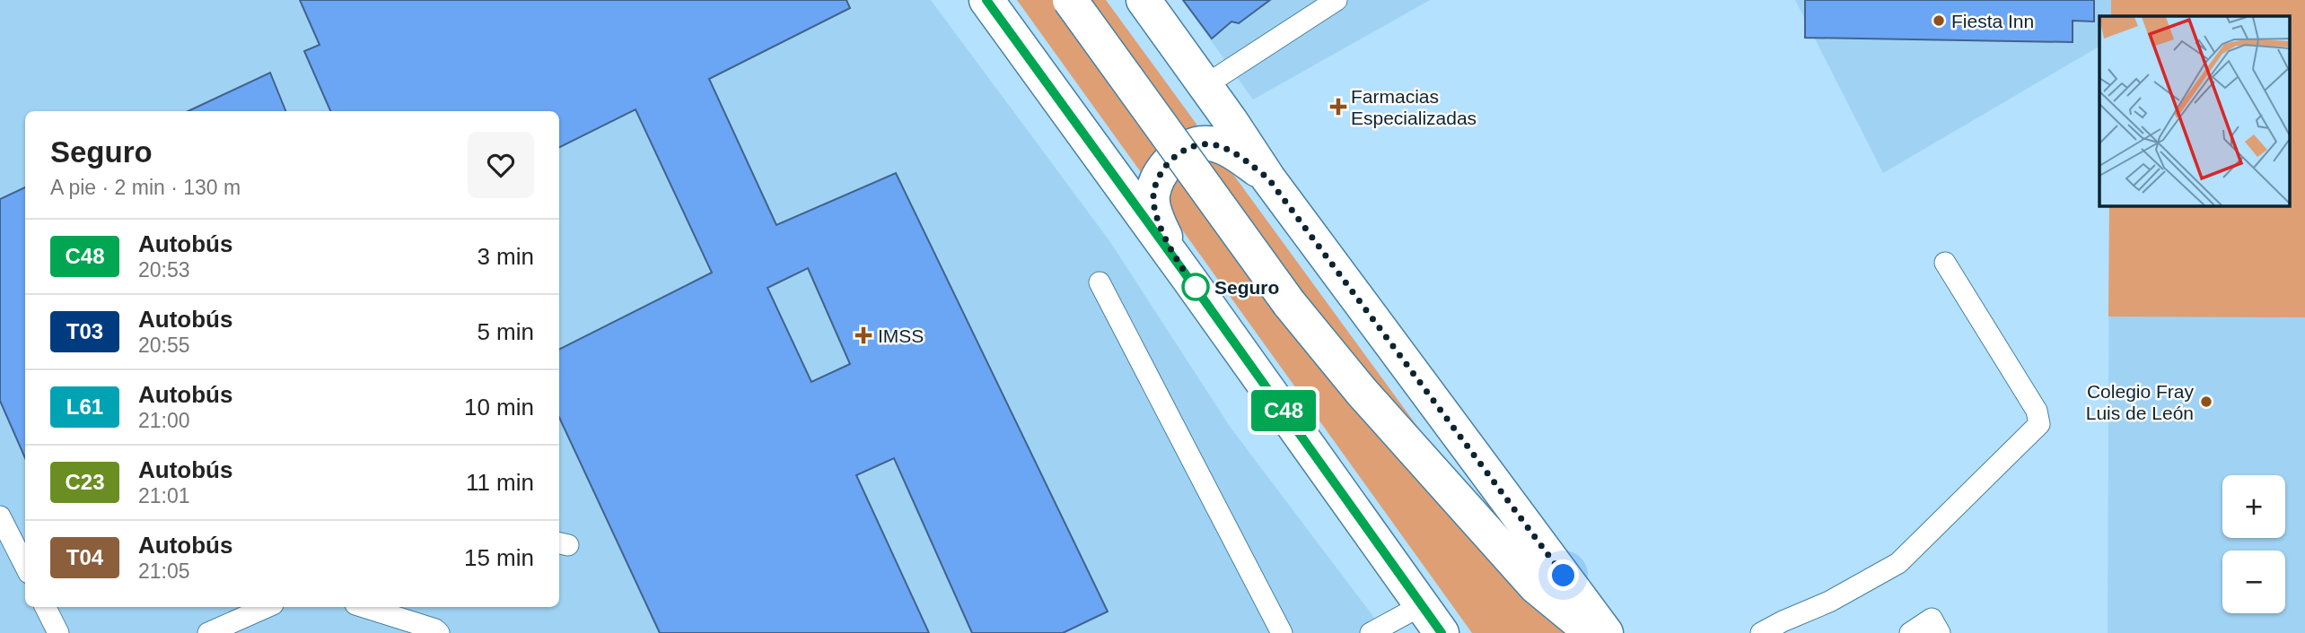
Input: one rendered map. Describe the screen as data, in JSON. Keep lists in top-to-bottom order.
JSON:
{
  "places": {
    "other": ["Fiesta Inn", "Seguro", "Colegio Fray Luis de León"],
    "health": ["Farmacias Especializadas", "IMSS"]
  },
  "lines": ["bus line C48"],
  "page": {
    "on_map": "C48",
    "heading": ["Seguro", "A pie · 2 min · 130 m"],
    "list": [
      {
        "mark": "C48",
        "name": "Autobús",
        "note": "20:53",
        "value": "3 min"
      },
      {
        "mark": "T03",
        "name": "Autobús",
        "note": "20:55",
        "value": "5 min"
      },
      {
        "mark": "L61",
        "name": "Autobús",
        "note": "21:00",
        "value": "10 min"
      },
      {
        "mark": "C23",
        "name": "Autobús",
        "note": "21:01",
        "value": "11 min"
      },
      {
        "mark": "T04",
        "name": "Autobús",
        "note": "21:05",
        "value": "15 min"
      }
    ],
    "map_buttons": ["+", "−"]
  }
}
